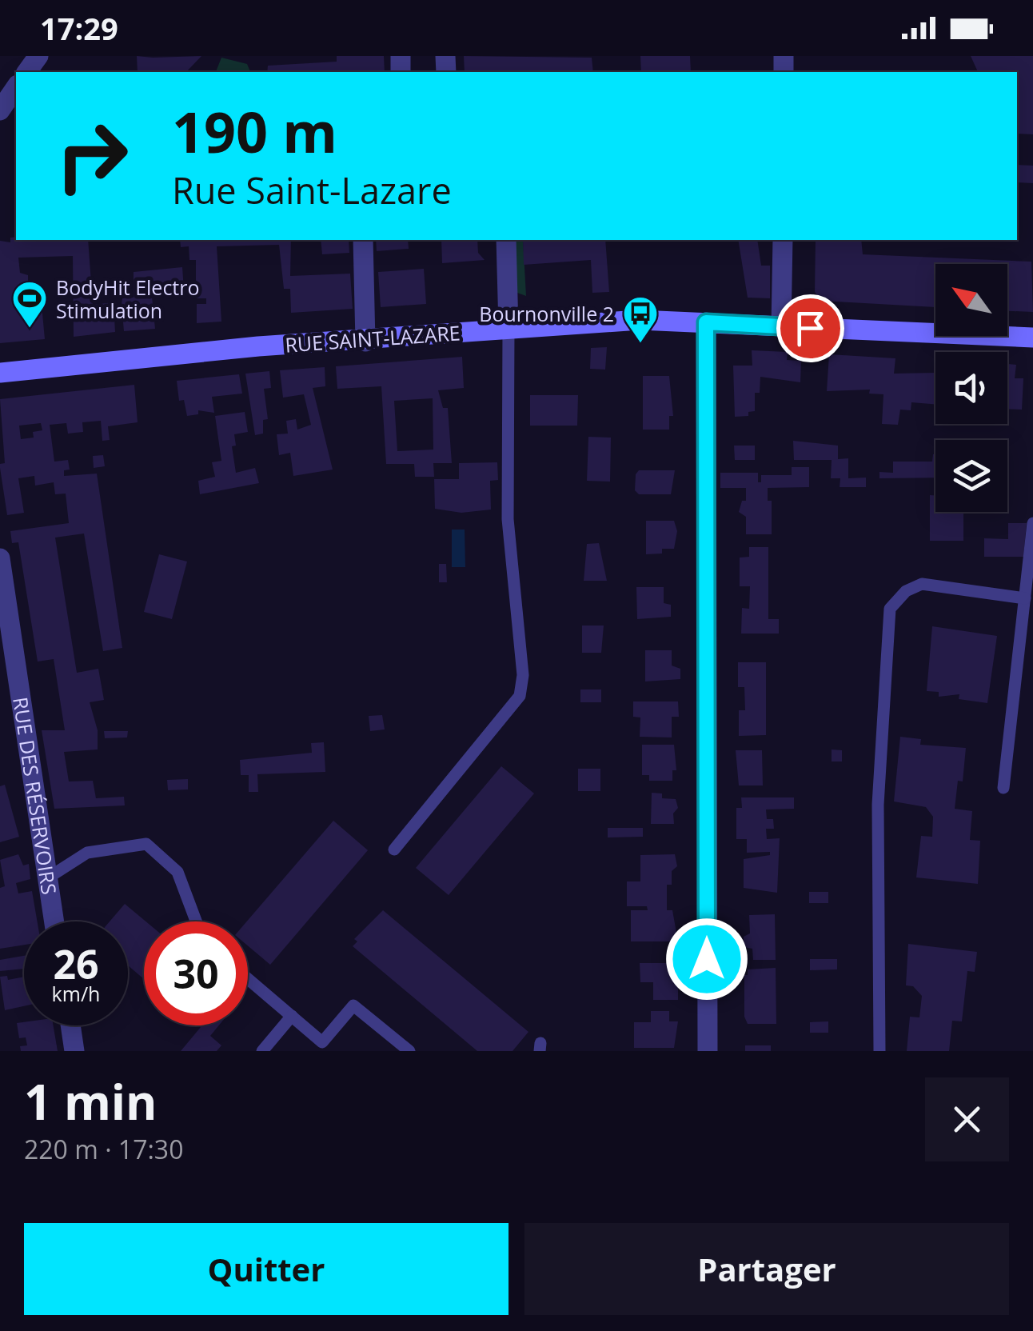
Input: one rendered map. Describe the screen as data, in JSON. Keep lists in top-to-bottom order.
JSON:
{
  "streets": {
    "main road": ["RUE SAINT-LAZARE"],
    "street": ["RUE DES RÉSERVOIRS"]
  },
  "places": {
    "sports": ["BodyHit Electro Stimulation"],
    "bus stop": ["Bournonville 2"]
  },
  "north": "top left",
  "page": {
    "status": "17:29",
    "turn": ["190 m", "Rue Saint-Lazare"],
    "speed": "26 km/h",
    "limit": "30",
    "heading": ["1 min", "220 m · 17:30"],
    "buttons": ["Quitter", "Partager"]
  }
}
